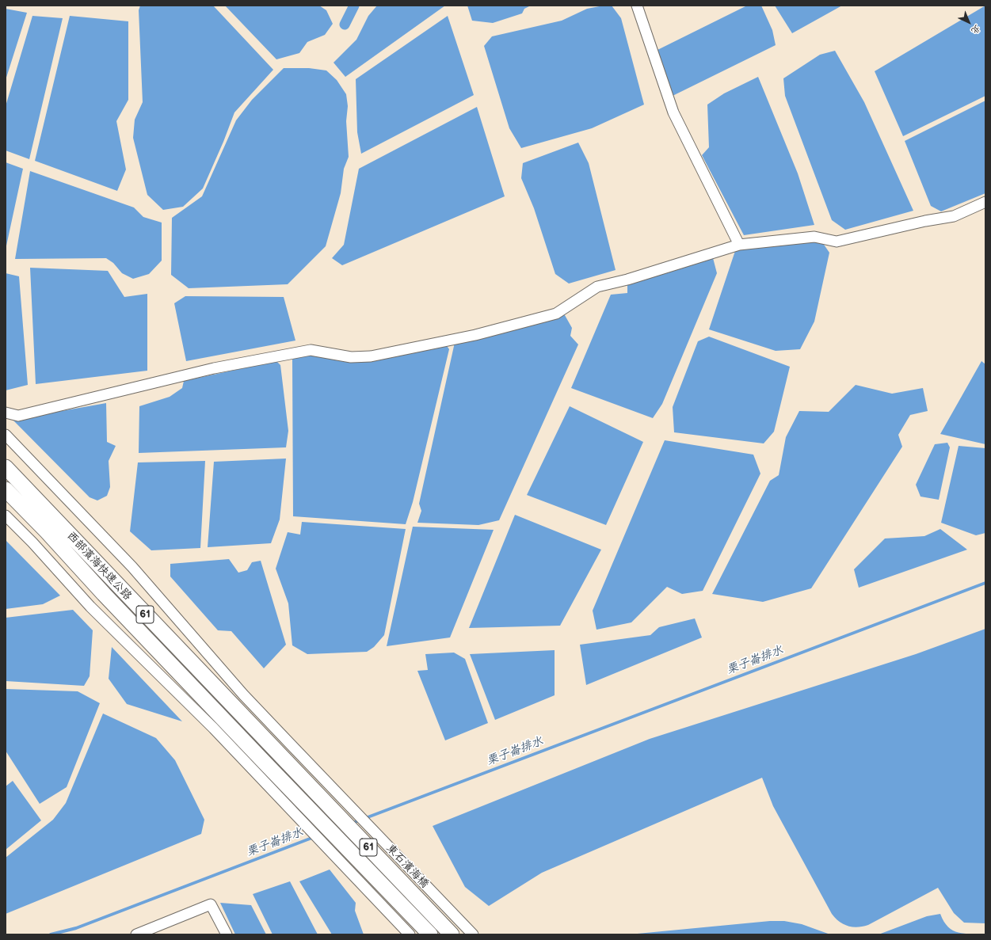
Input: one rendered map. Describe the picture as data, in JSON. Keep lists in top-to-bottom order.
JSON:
{
  "streets": {
    "highway": ["西部濱海快速公路", "61", "東石濱海橋"]
  },
  "crossings": [
    ["西部濱海快速公路", "61"],
    ["西部濱海快速公路", "東石濱海橋"]
  ],
  "water": ["栗子崙排水"],
  "north": "bottom right"
}
